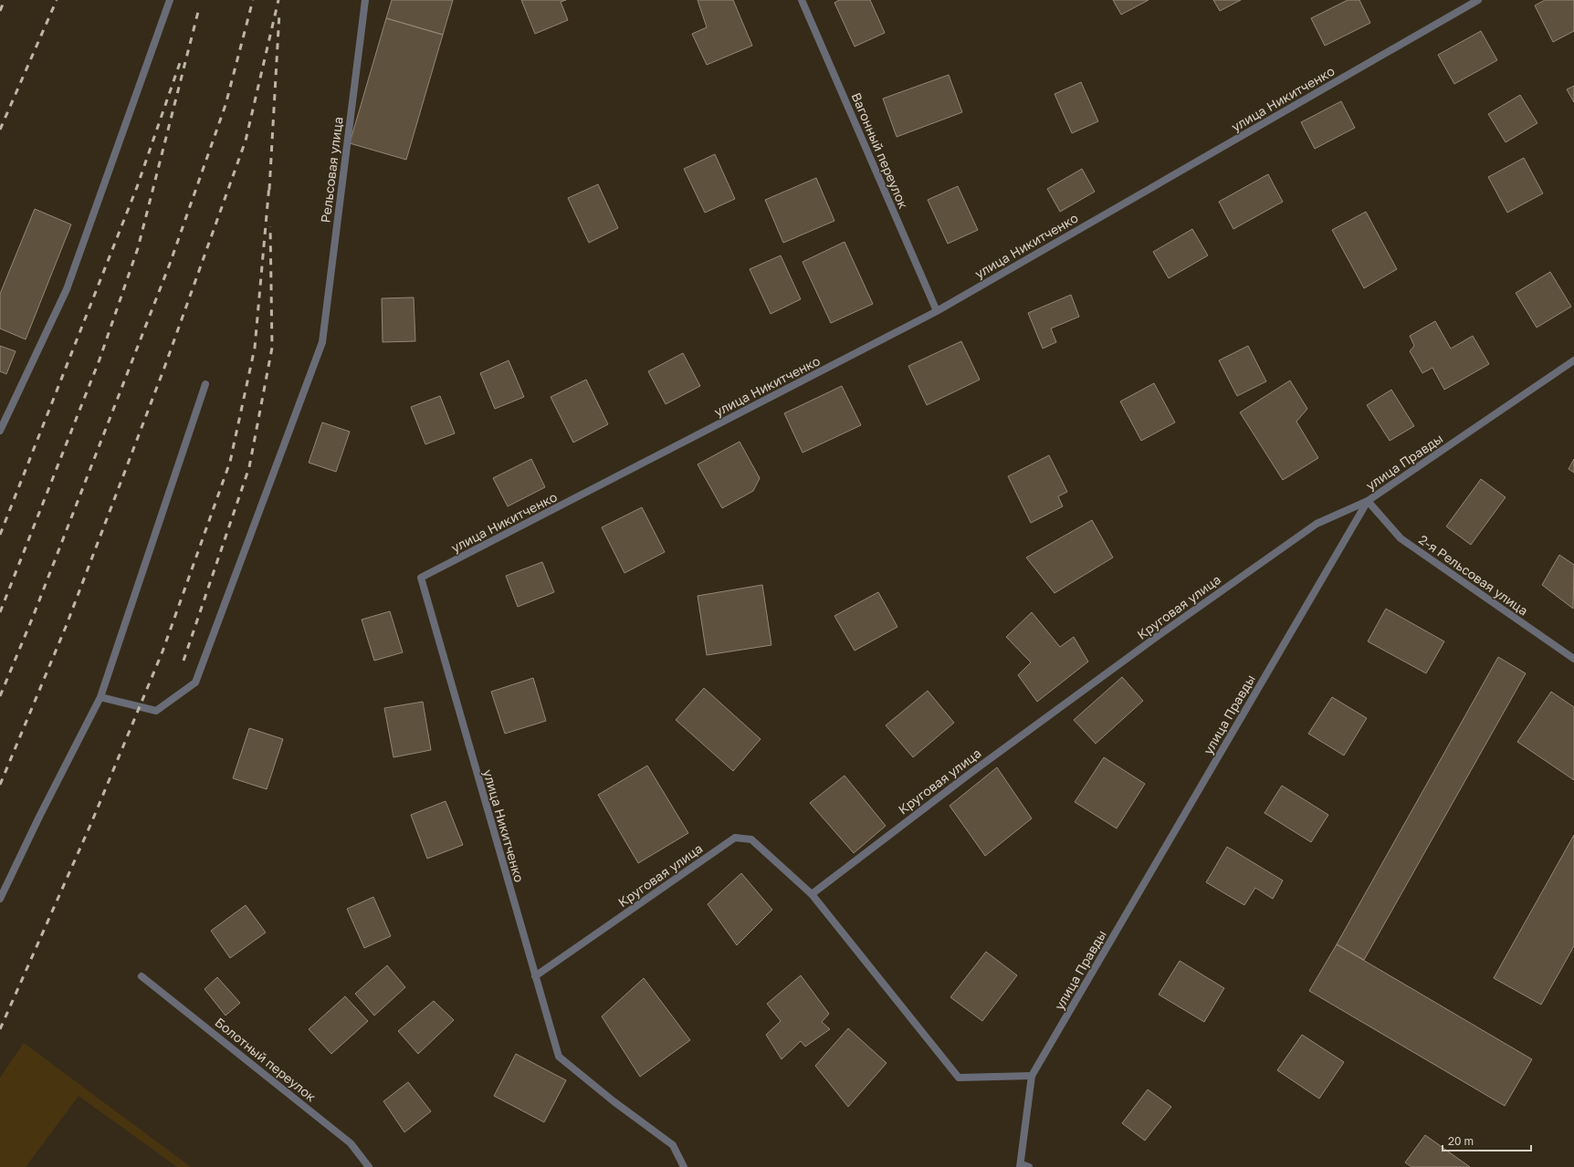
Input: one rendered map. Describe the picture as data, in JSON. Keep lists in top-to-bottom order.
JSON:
{
  "streets": {
    "street": [
      "улица Никитченко",
      "Вагонный переулок",
      "Рельсовая улица",
      "улица Правды",
      "2-я Рельсовая улица",
      "Круговая улица",
      "Болотный переулок"
    ]
  },
  "crossings": [
    ["улица Никитченко", "Вагонный переулок"],
    ["улица Никитченко", "Круговая улица"],
    ["улица Правды", "2-я Рельсовая улица"],
    ["улица Правды", "Круговая улица"],
    ["2-я Рельсовая улица", "Круговая улица"]
  ],
  "scale_bar": "20 m"
}
